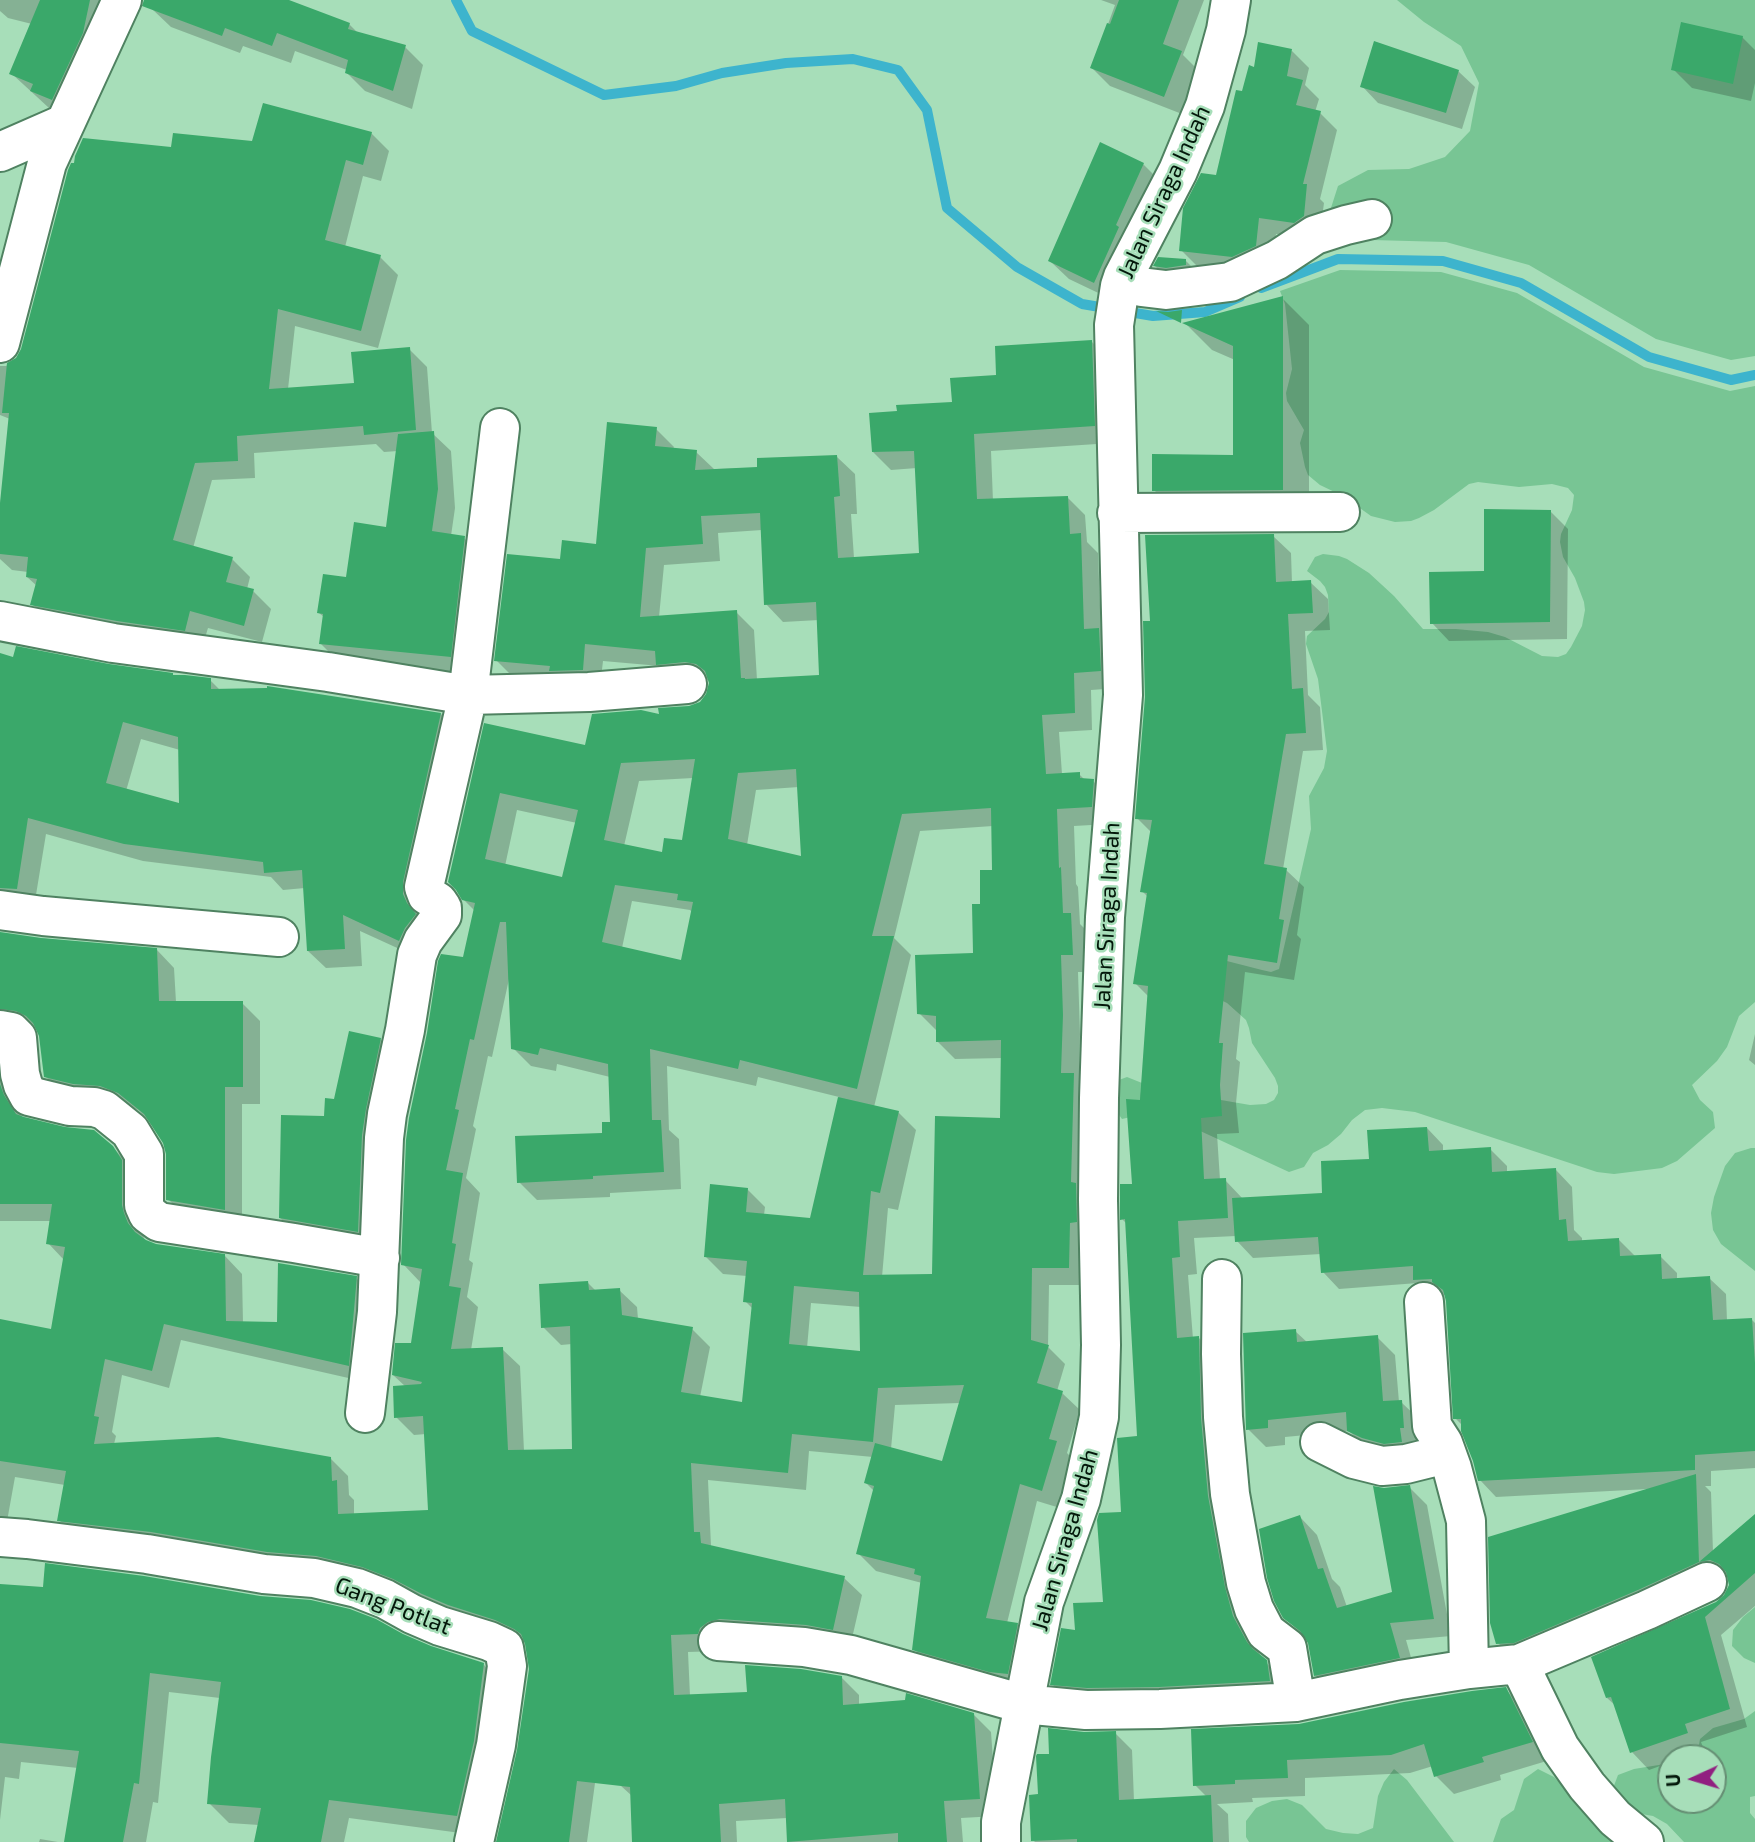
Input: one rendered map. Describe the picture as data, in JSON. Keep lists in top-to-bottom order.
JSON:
{
  "streets": {
    "street": ["Jalan Siraga Indah", "Gang Potlat"]
  },
  "north": "left"
}
